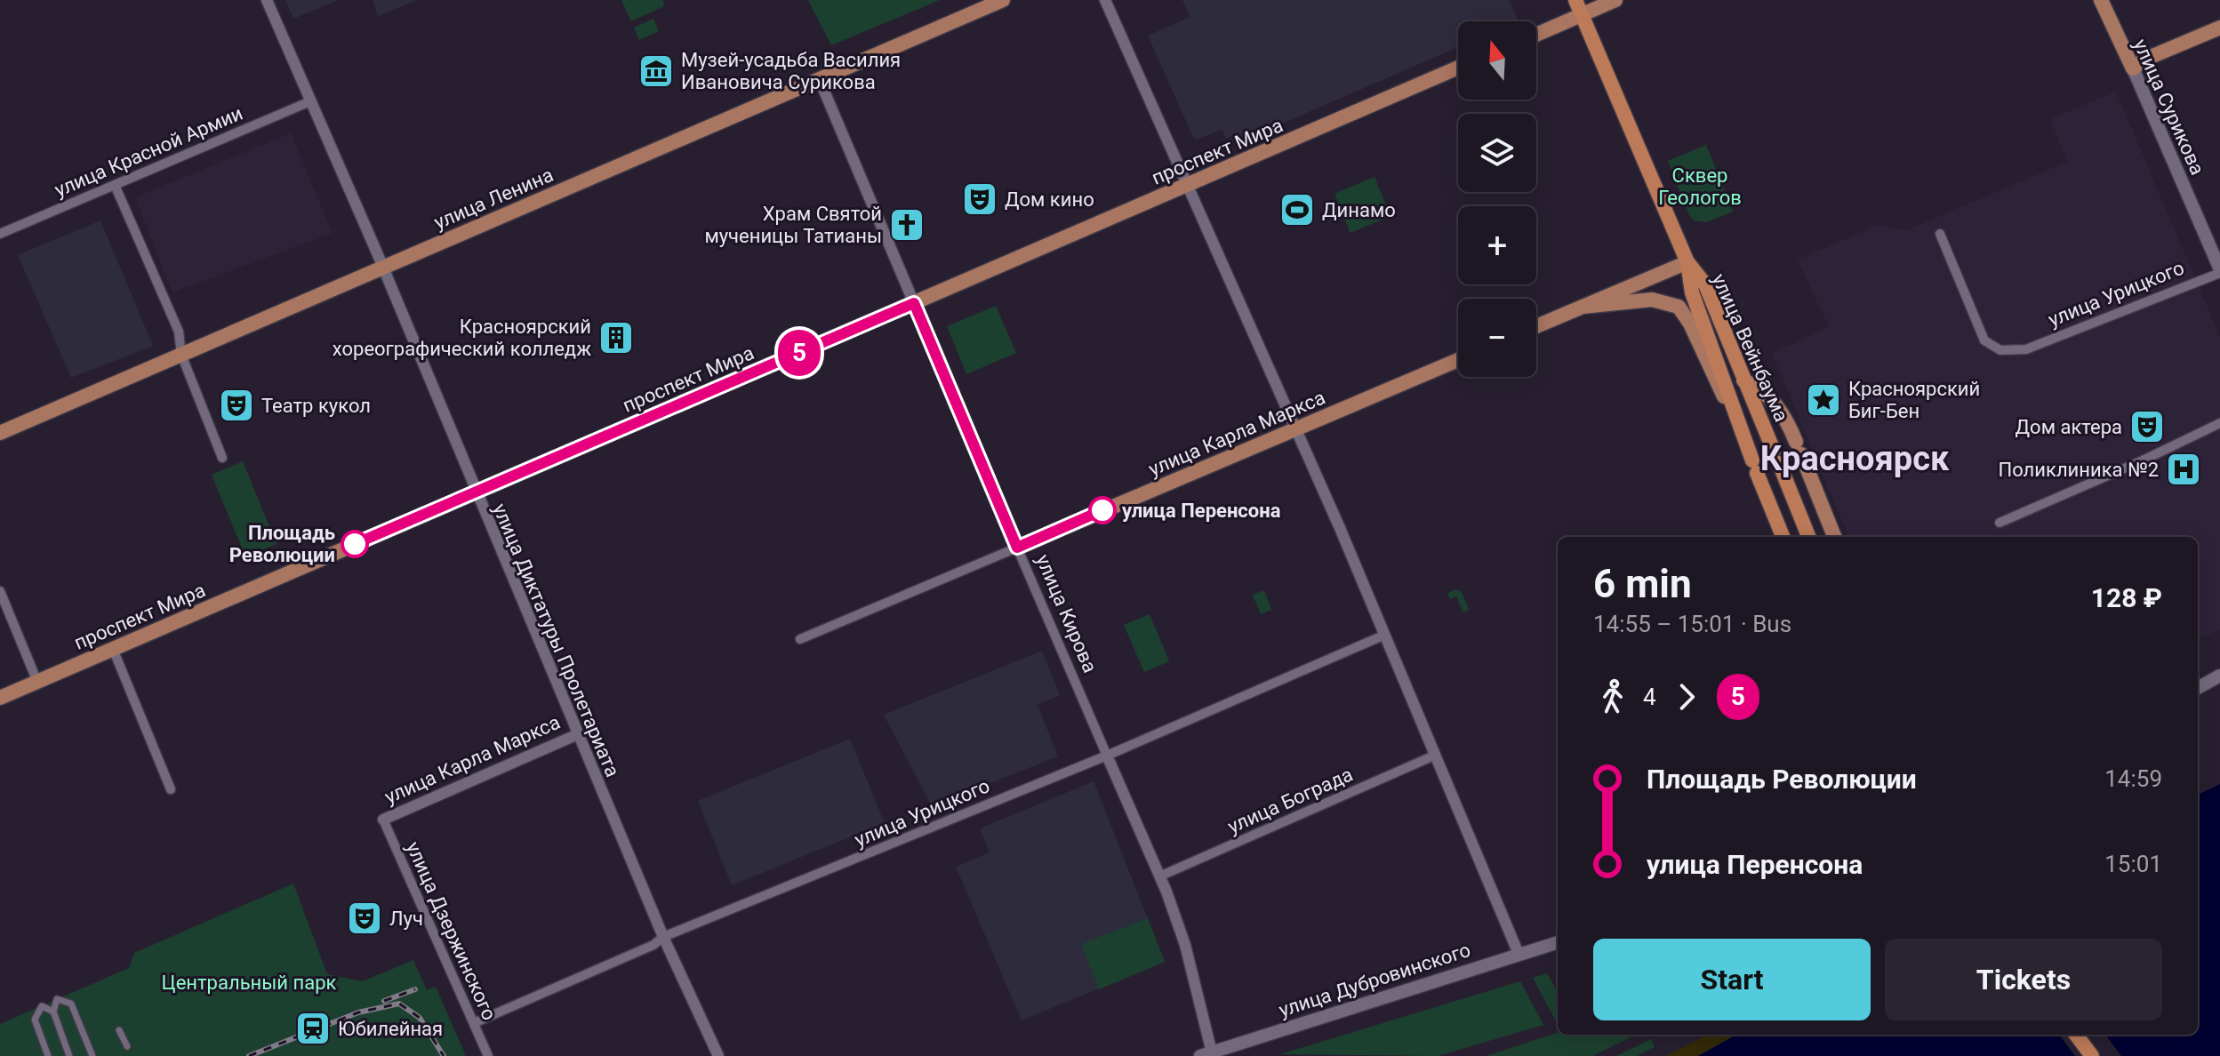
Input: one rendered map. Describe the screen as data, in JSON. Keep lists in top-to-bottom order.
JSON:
{
  "streets": {
    "highway": ["улица Вейнбаума"],
    "main road": [
      "улица Сурикова",
      "проспект Мира",
      "улица Ленина",
      "улица Карла Маркса",
      "улица Кирова",
      "улица Дубровинского"
    ],
    "street": [
      "улица Красной Армии",
      "улица Урицкого",
      "улица Диктатуры Пролетариата",
      "улица Бограда",
      "улица Дзержинского"
    ]
  },
  "crossings": [
    ["улица Сурикова", "улица Урицкого"],
    ["улица Красной Армии", "улица Диктатуры Пролетариата"],
    ["проспект Мира", "улица Кирова"],
    ["проспект Мира", "улица Диктатуры Пролетариата"],
    ["улица Ленина", "улица Кирова"],
    ["улица Ленина", "улица Диктатуры Пролетариата"],
    ["улица Урицкого", "улица Кирова"],
    ["улица Урицкого", "улица Диктатуры Пролетариата"],
    ["улица Урицкого", "улица Дзержинского"],
    ["улица Карла Маркса", "улица Кирова"],
    ["улица Карла Маркса", "улица Диктатуры Пролетариата"],
    ["улица Карла Маркса", "улица Дзержинского"],
    ["улица Кирова", "улица Бограда"],
    ["улица Кирова", "улица Дубровинского"]
  ],
  "districts": ["Красноярск"],
  "parks": ["Сквер Геологов", "Центральный парк"],
  "places": {
    "museum": ["Музей-усадьба Василия Ивановича Сурикова"],
    "theatre": [
      "Дом кино",
      "Театр кукол",
      "Дом актера",
      "Луч"
    ],
    "sports": ["Динамо"],
    "church": ["Храм Святой мученицы Татианы"],
    "building": ["Красноярский хореографический колледж"],
    "place": ["Красноярский Биг-Бен"],
    "hospital": ["Поликлиника №2"],
    "other": ["улица Перенсона", "Площадь Революции"],
    "station": ["Юбилейная"]
  },
  "lines": ["bus line 5"],
  "north": "top",
  "page": {
    "on_map": "5",
    "map_buttons": ["+", "−"],
    "heading": ["6 min", "14:55 – 15:01 · Bus", "128 ₽"],
    "legs": ["4", "5"],
    "list": [
      {
        "name": "Площадь Революции",
        "value": "14:59"
      },
      {
        "name": "улица Перенсона",
        "value": "15:01"
      }
    ],
    "buttons": ["Start", "Tickets"]
  }
}
